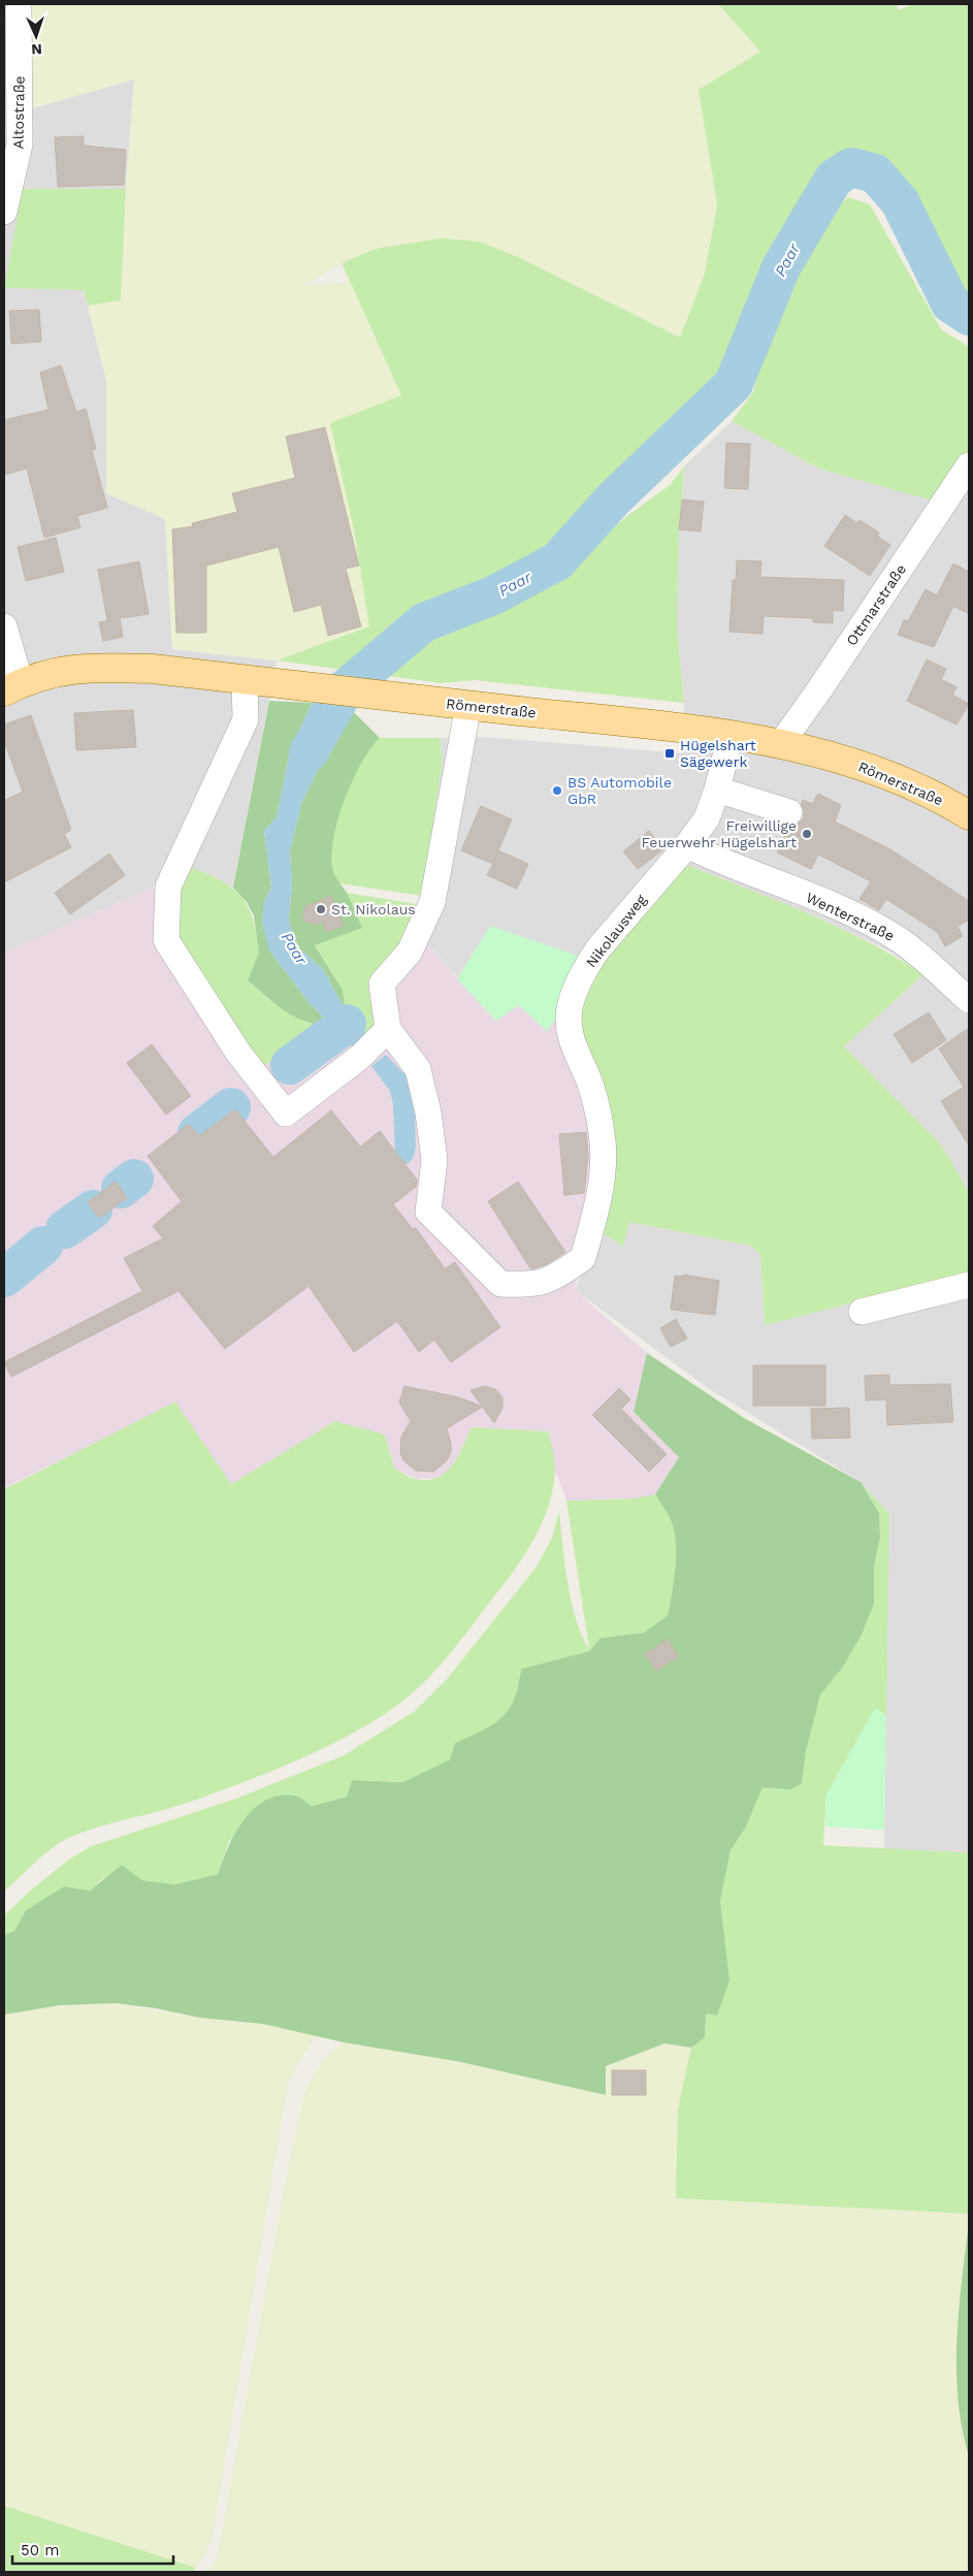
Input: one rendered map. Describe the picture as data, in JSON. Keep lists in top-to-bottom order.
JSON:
{
  "streets": {
    "main road": ["Römerstraße"],
    "street": [
      "Altostraße",
      "Ottmarstraße",
      "Wenterstraße",
      "Nikolausweg"
    ]
  },
  "crossings": [
    ["Ottmarstraße", "Römerstraße"],
    ["Römerstraße", "Nikolausweg"],
    ["Wenterstraße", "Nikolausweg"]
  ],
  "water": ["Paar"],
  "places": {
    "transit": ["Hügelshart Sägewerk"],
    "other": ["BS Automobile GbR", "Freiwillige Feuerwehr Hügelshart", "St. Nikolaus"]
  },
  "scale_bar": "50 m",
  "north": "bottom"
}
